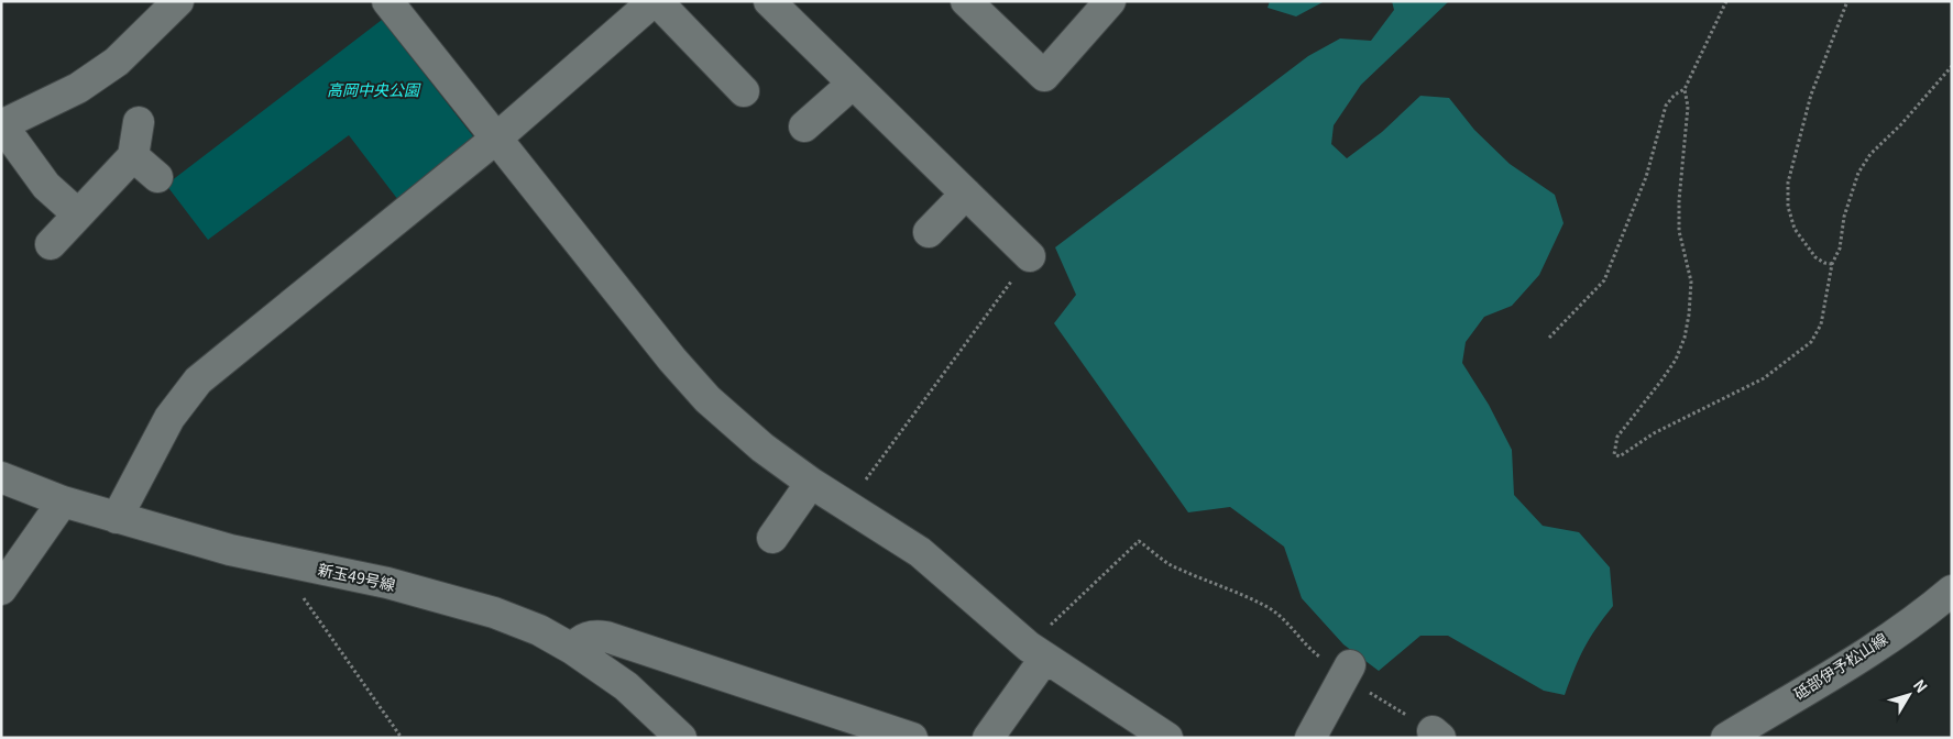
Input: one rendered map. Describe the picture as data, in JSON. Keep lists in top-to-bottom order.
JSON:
{
  "streets": {
    "street": ["新玉49号線", "砥部伊予松山線"]
  },
  "parks": ["高岡中央公園"],
  "north": "top right"
}
